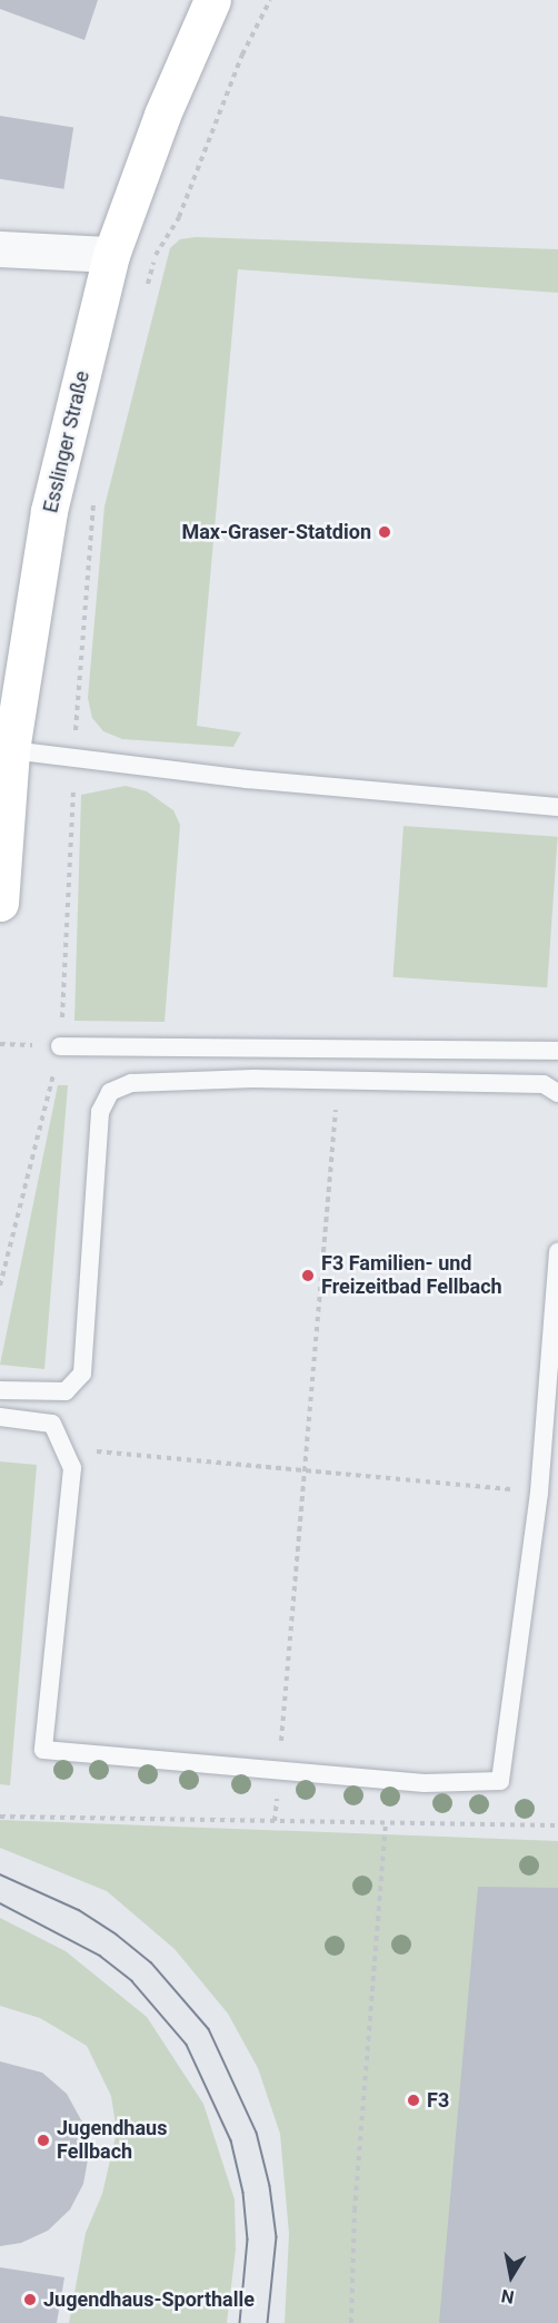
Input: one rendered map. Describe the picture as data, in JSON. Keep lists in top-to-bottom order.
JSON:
{
  "streets": {
    "main road": ["Esslinger Straße"]
  },
  "places": [
    "Max-Graser-Statdion",
    "F3 Familien- und Freizeitbad Fellbach",
    "F3",
    "Jugendhaus Fellbach",
    "Jugendhaus-Sporthalle"
  ],
  "north": "bottom"
}
